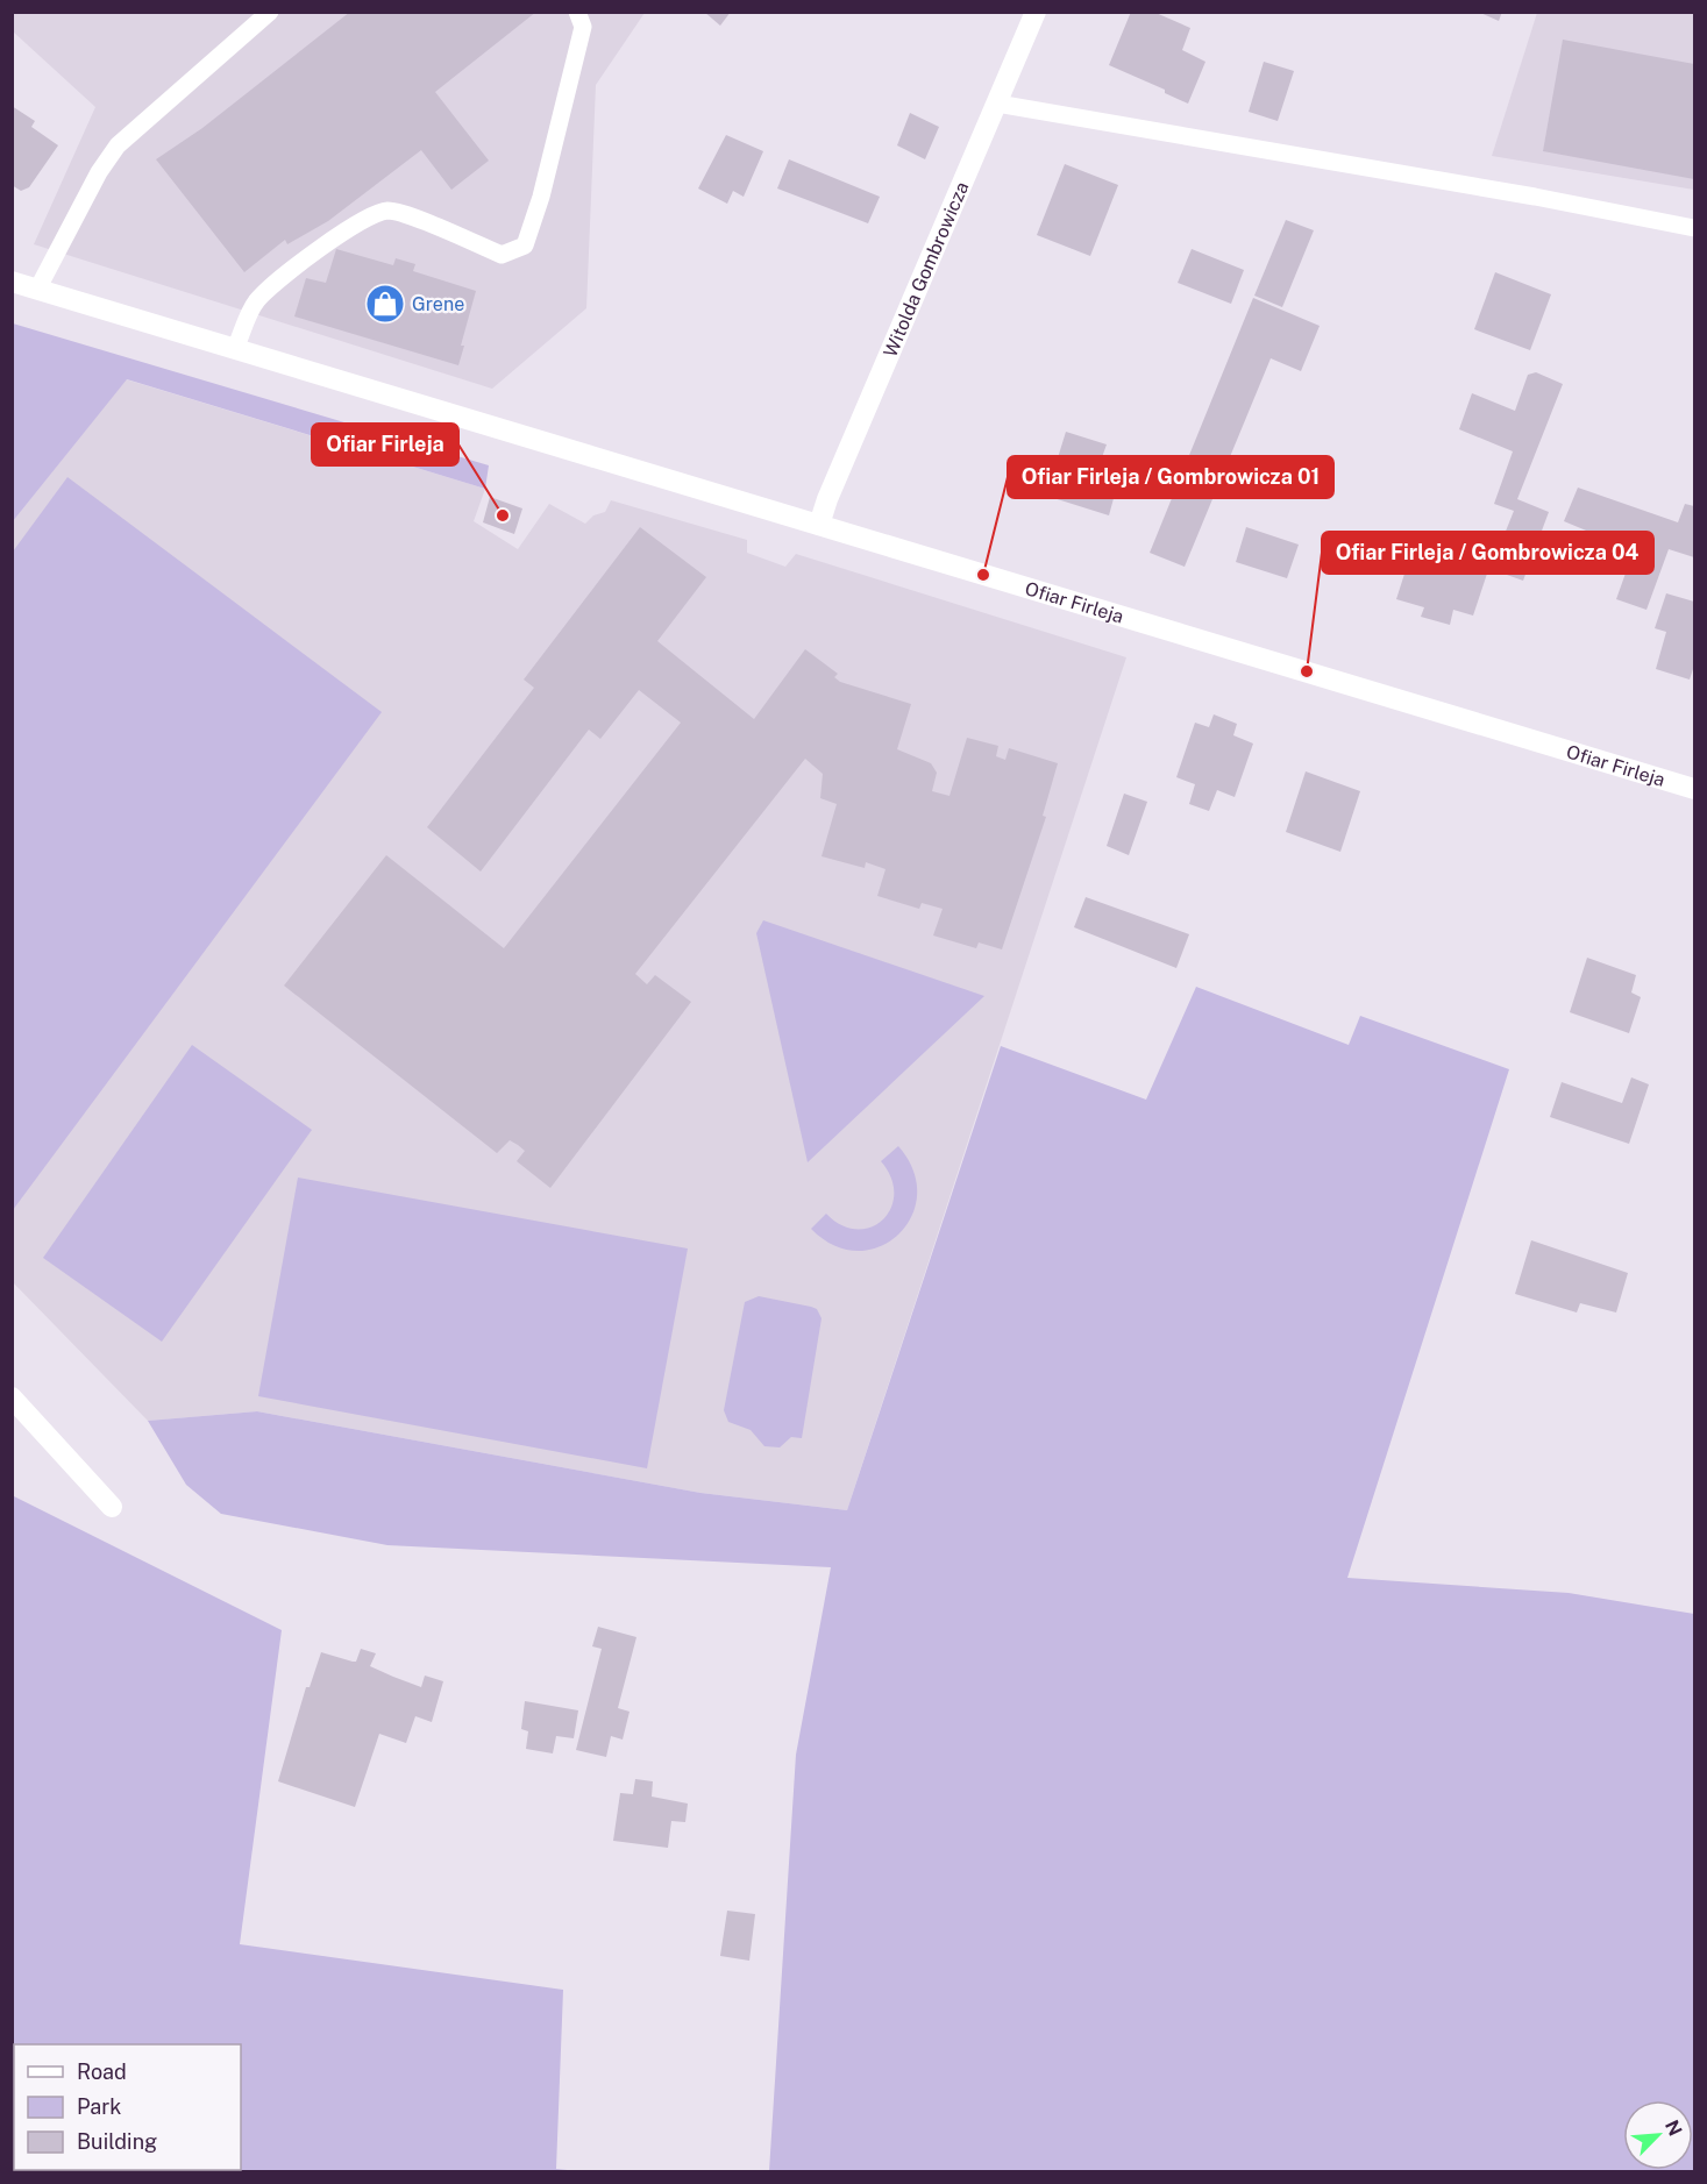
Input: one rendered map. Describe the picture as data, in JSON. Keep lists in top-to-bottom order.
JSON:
{
  "streets": {
    "street": ["Witolda Gombrowicza", "Ofiar Firleja"]
  },
  "crossings": [
    ["Witolda Gombrowicza", "Ofiar Firleja"]
  ],
  "places": {
    "shop": ["Grene"],
    "other": ["Ofiar Firleja", "Ofiar Firleja / Gombrowicza 01", "Ofiar Firleja / Gombrowicza 04"]
  },
  "legend": ["Road", "Park", "Building"],
  "north": "top right"
}
